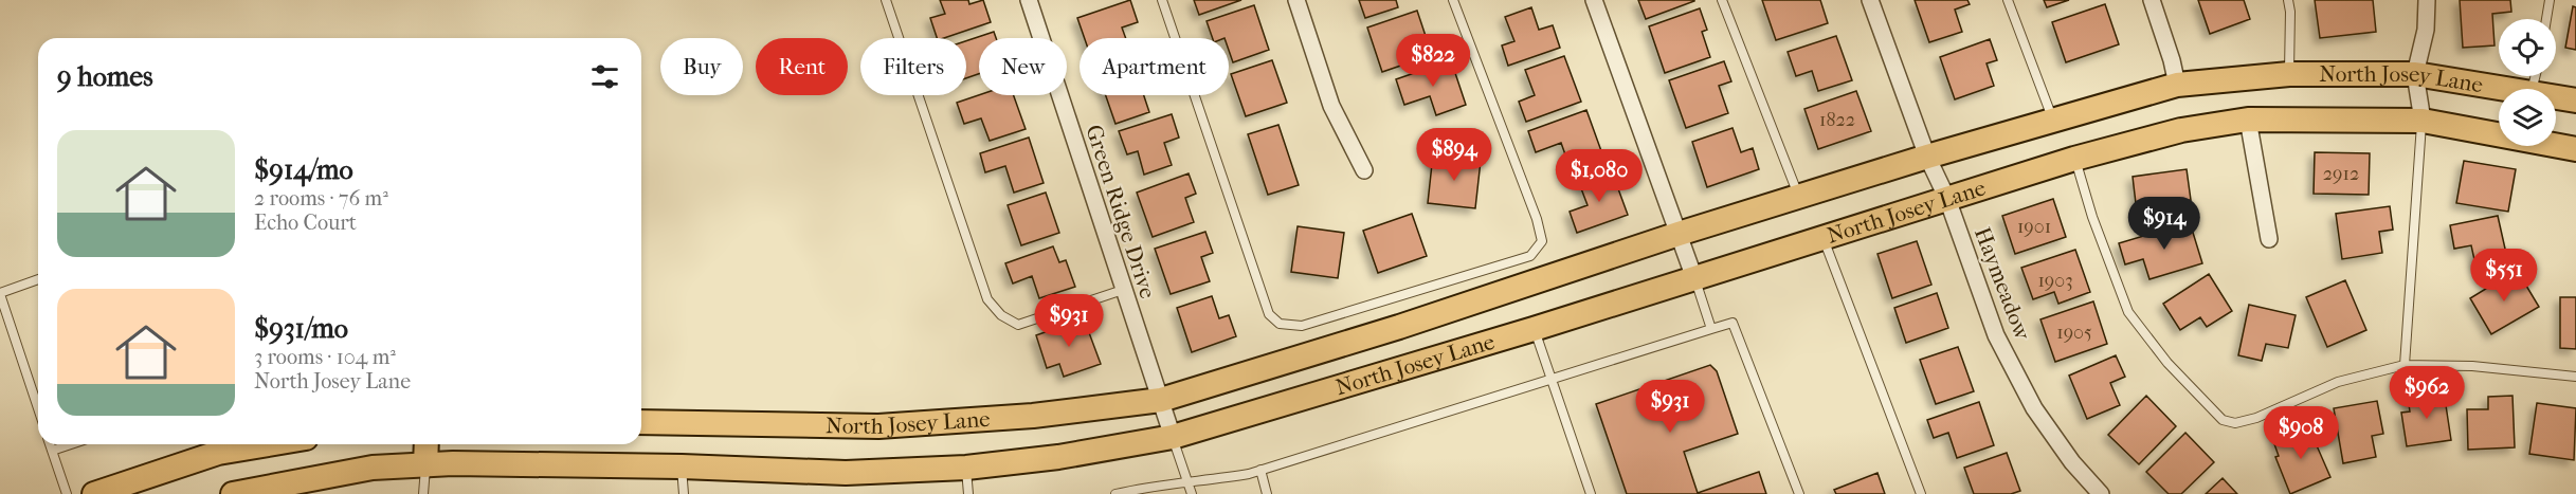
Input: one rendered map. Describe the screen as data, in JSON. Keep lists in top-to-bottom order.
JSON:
{
  "streets": {
    "main road": ["North Josey Lane"],
    "street": ["Green Ridge Drive", "Haymeadow"]
  },
  "crossings": [
    ["North Josey Lane", "Green Ridge Drive"],
    ["North Josey Lane", "Haymeadow"]
  ],
  "house_numbers": [
    "1822",
    "2912",
    "1901",
    "1903",
    "1905"
  ],
  "page": {
    "price": [
      "$822",
      "$894",
      "$1,080",
      "$914",
      "$551",
      "$931",
      "$962",
      "$931",
      "$908"
    ],
    "chip": [
      "Buy",
      "Rent",
      "Filters",
      "New",
      "Apartment"
    ],
    "heading": "9 homes",
    "list": [
      {
        "name": "$914/mo",
        "note": "2 rooms · 76 m² · Echo Court"
      },
      {
        "name": "$931/mo",
        "note": "3 rooms · 104 m² · North Josey Lane"
      }
    ]
  }
}
